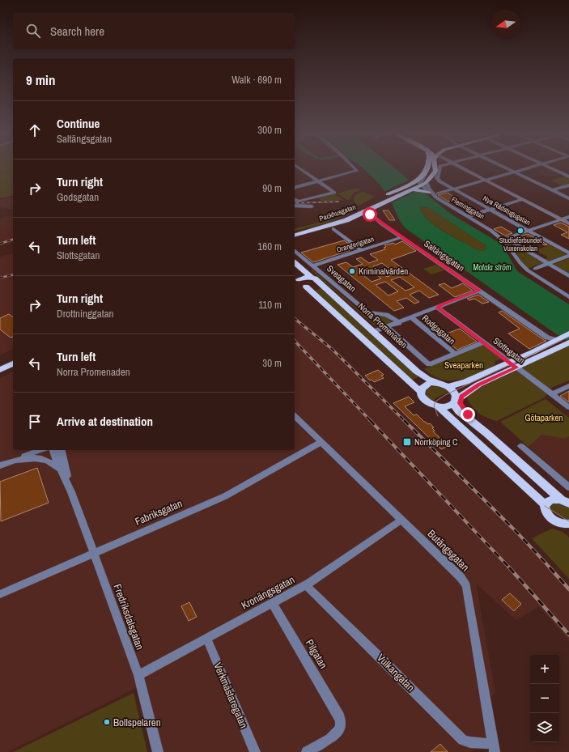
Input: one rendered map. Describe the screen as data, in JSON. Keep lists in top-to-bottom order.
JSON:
{
  "streets": {
    "main road": ["Packhusgatan", "Norra Promenaden"],
    "street": [
      "Fleminggatan",
      "Nya Rådstugugatan",
      "Orangerigatan",
      "Saltängsgatan",
      "Sveagatan",
      "Rodgagatan",
      "Slottsgatan",
      "Fabriksgatan",
      "Butängsgatan",
      "Kronängsgatan",
      "Fredriksdalsgatan",
      "Pilgatan",
      "Vulkangatan",
      "Verkmästaregatan"
    ]
  },
  "crossings": [
    ["Fleminggatan", "Packhusgatan"],
    ["Packhusgatan", "Saltängsgatan"],
    ["Orangerigatan", "Saltängsgatan"],
    ["Orangerigatan", "Sveagatan"],
    ["Fabriksgatan", "Butängsgatan"],
    ["Fabriksgatan", "Fredriksdalsgatan"],
    ["Butängsgatan", "Kronängsgatan"],
    ["Butängsgatan", "Vulkangatan"],
    ["Kronängsgatan", "Fredriksdalsgatan"],
    ["Kronängsgatan", "Pilgatan"],
    ["Kronängsgatan", "Vulkangatan"],
    ["Kronängsgatan", "Verkmästaregatan"]
  ],
  "water": ["Motala ström"],
  "parks": ["Sveaparken", "Götaparken"],
  "places": {
    "other": ["Studieförbundet Vuxenskolan", "Kriminalvården", "Bollspelaren"],
    "transit": ["Norrköping C"]
  },
  "north": "left",
  "page": {
    "search": "Search here",
    "heading": ["9 min", "Walk · 690 m"],
    "list": [
      ["Continue", "Saltängsgatan", "300 m"],
      ["Turn right", "Godsgatan", "90 m"],
      ["Turn left", "Slottsgatan", "160 m"],
      ["Turn right", "Drottninggatan", "110 m"],
      ["Turn left", "Norra Promenaden", "30 m"],
      "Arrive at destination"
    ],
    "map_buttons": ["+", "−"]
  }
}
